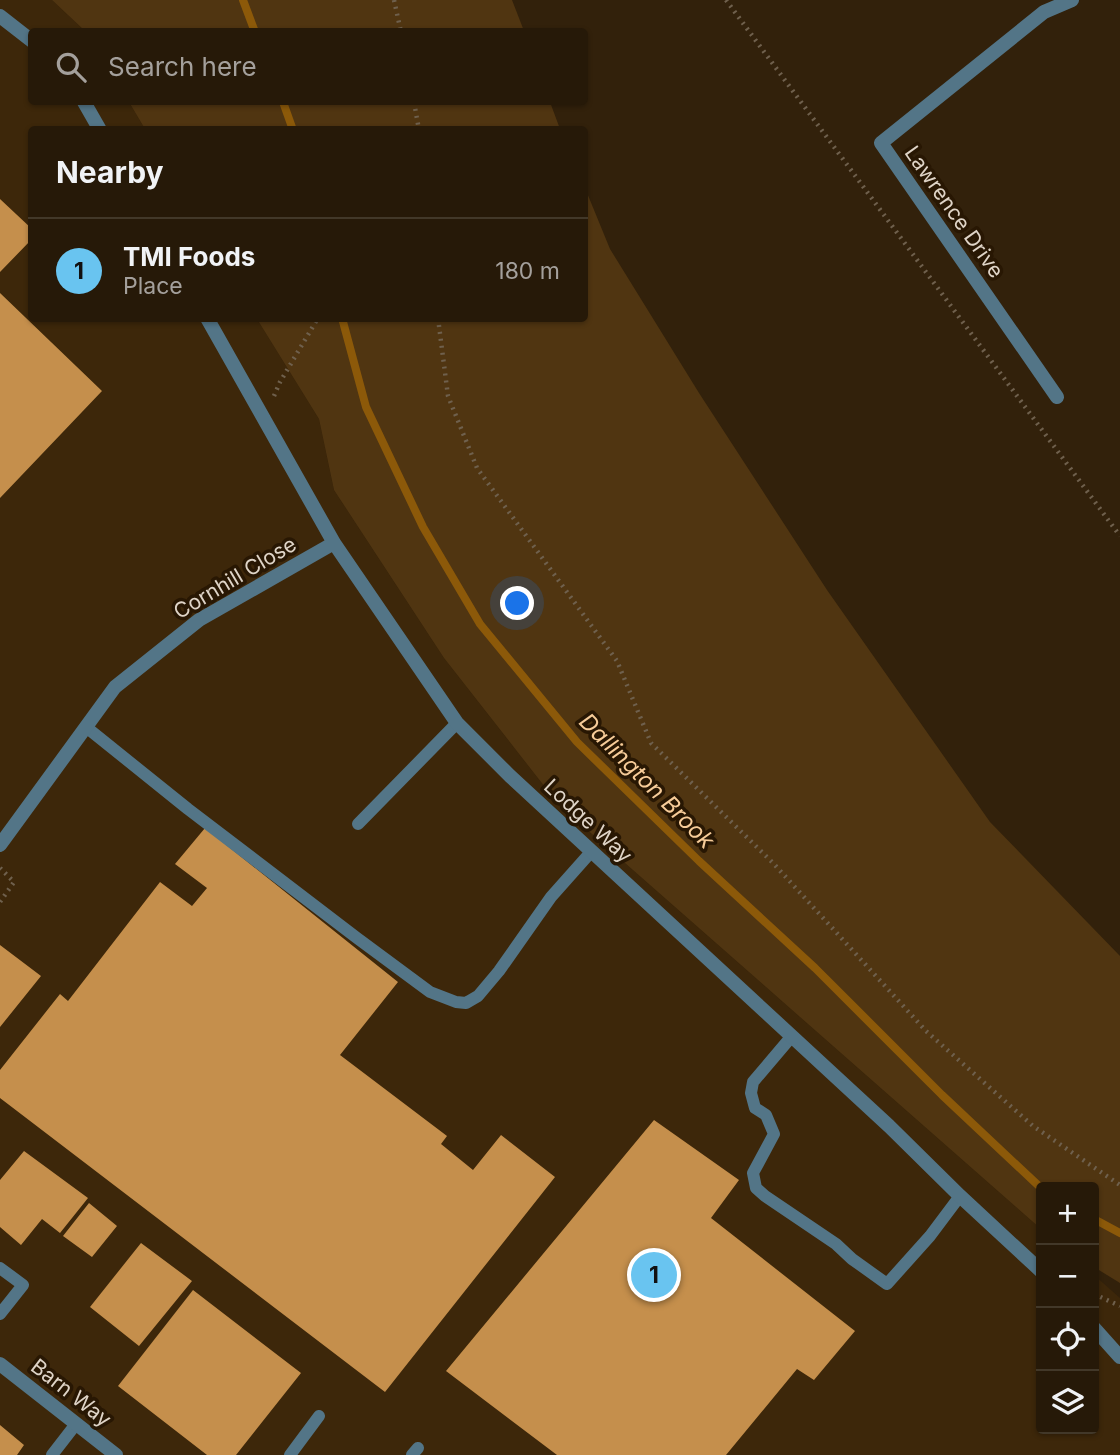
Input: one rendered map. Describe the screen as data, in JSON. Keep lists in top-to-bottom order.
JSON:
{
  "streets": {
    "street": [
      "Lawrence Drive",
      "Cornhill Close",
      "Lodge Way",
      "Barn Way"
    ]
  },
  "crossings": [
    ["Cornhill Close", "Lodge Way"]
  ],
  "water": ["Dallington Brook"],
  "page": {
    "search": "Search here",
    "heading": "Nearby",
    "list": [
      {
        "mark": "1",
        "name": "TMI Foods",
        "note": "Place",
        "value": "180 m"
      }
    ],
    "map_buttons": ["+", "−"],
    "pins": "1"
  }
}
